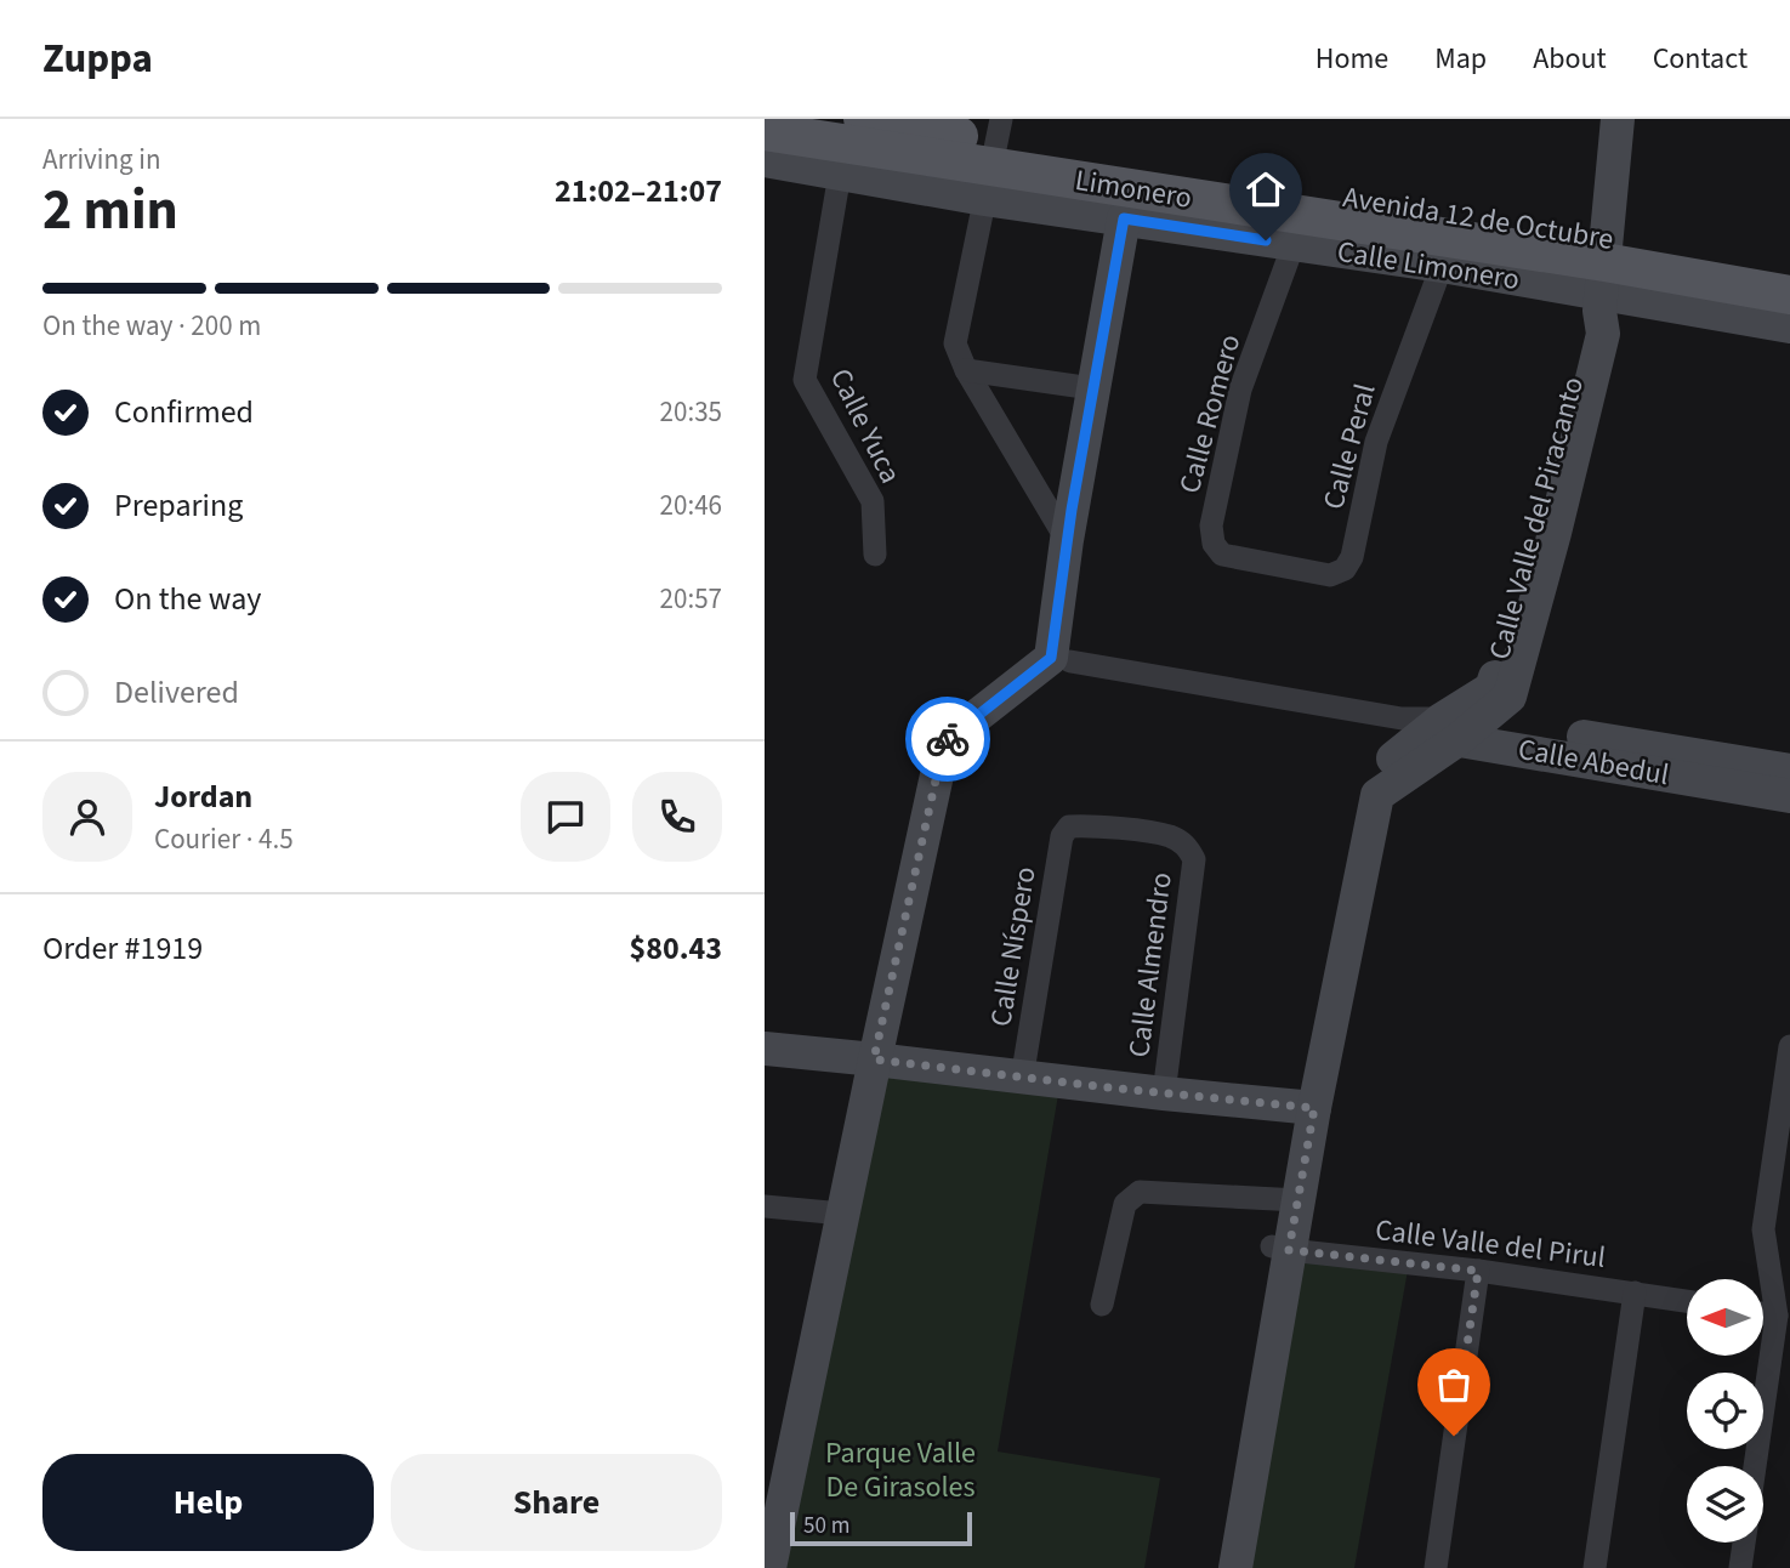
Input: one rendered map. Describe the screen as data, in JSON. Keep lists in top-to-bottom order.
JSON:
{
  "streets": {
    "main road": ["Avenida 12 de Octubre"],
    "street": [
      "Calle Limonero",
      "Calle Romero",
      "Calle Yuca",
      "Calle Peral",
      "Calle Valle del Piracanto",
      "Calle Abedul",
      "Calle Níspero",
      "Calle Almendro",
      "Calle Valle del Pirul"
    ]
  },
  "crossings": [
    ["Avenida 12 de Octubre", "Calle Limonero"],
    ["Avenida 12 de Octubre", "Calle Valle del Piracanto"],
    ["Calle Limonero", "Calle Romero"],
    ["Calle Limonero", "Calle Yuca"],
    ["Calle Limonero", "Calle Peral"],
    ["Calle Limonero", "Calle Valle del Piracanto"],
    ["Calle Romero", "Calle Peral"],
    ["Calle Valle del Piracanto", "Calle Abedul"],
    ["Calle Valle del Piracanto", "Calle Valle del Pirul"],
    ["Calle Níspero", "Calle Almendro"]
  ],
  "parks": ["Parque Valle De Girasoles"],
  "scale_bar": "50 m",
  "north": "left",
  "page": {
    "header": "Zuppa",
    "nav": [
      "Home",
      "Map",
      "About",
      "Contact"
    ],
    "heading": ["2 min", "Arriving in", "21:02–21:07"],
    "panel": [
      "Jordan",
      "Courier · 4.5",
      "Order #1919",
      "$80.43"
    ],
    "bar": "On the way · 200 m",
    "list": [
      ["Confirmed", "20:35"],
      ["Preparing", "20:46"],
      ["On the way", "20:57"],
      "Delivered"
    ],
    "buttons": ["Help", "Share"],
    "scale": "50 m"
  }
}
